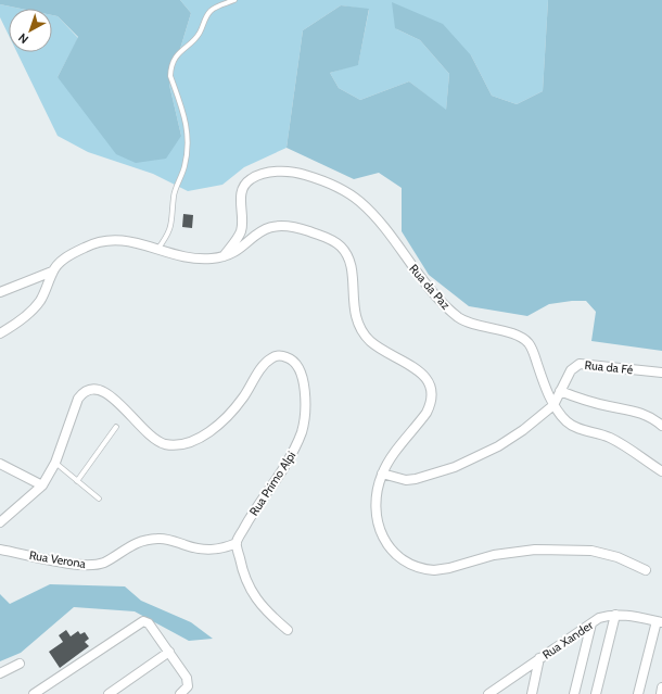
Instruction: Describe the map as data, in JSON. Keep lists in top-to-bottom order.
{
  "streets": {
    "street": [
      "Rua da Paz",
      "Rua da Fé",
      "Rua Primo Alpi",
      "Rua Verona",
      "Rua Xander"
    ]
  },
  "crossings": [
    ["Rua da Paz", "Rua da Fé"],
    ["Rua Primo Alpi", "Rua Verona"]
  ],
  "north": "bottom left"
}
